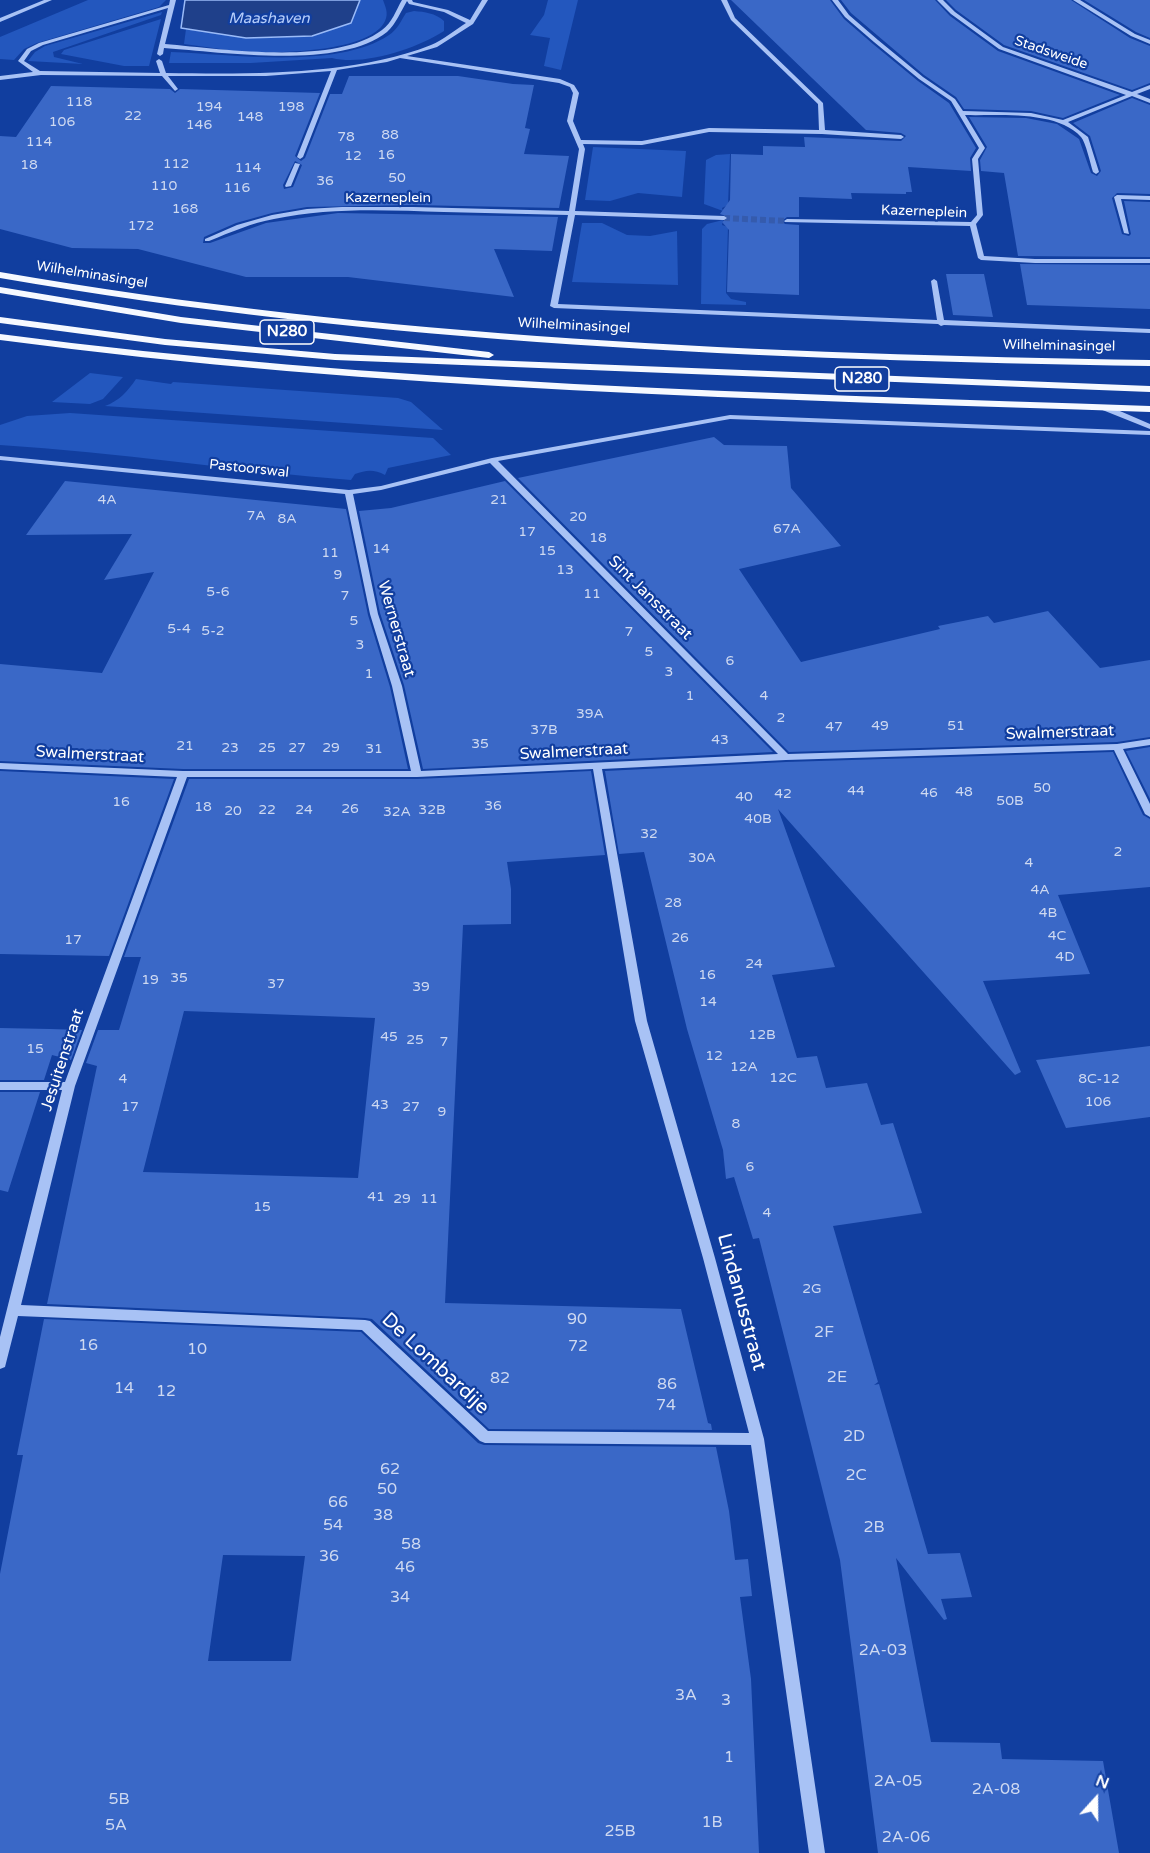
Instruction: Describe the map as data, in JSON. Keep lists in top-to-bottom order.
{
  "streets": {
    "main road": ["Wilhelminasingel", "N280"],
    "street": [
      "Stadsweide",
      "Kazerneplein",
      "Pastoorswal",
      "Sint Jansstraat",
      "Wernerstraat",
      "Swalmerstraat",
      "Jesuitenstraat",
      "Lindanusstraat",
      "De Lombardije"
    ]
  },
  "crossings": [
    ["Pastoorswal", "Sint Jansstraat"],
    ["Pastoorswal", "Wernerstraat"],
    ["Sint Jansstraat", "Swalmerstraat"],
    ["Wernerstraat", "Swalmerstraat"],
    ["Swalmerstraat", "Jesuitenstraat"],
    ["Swalmerstraat", "Lindanusstraat"],
    ["Jesuitenstraat", "De Lombardije"],
    ["Lindanusstraat", "De Lombardije"]
  ],
  "water": ["Maashaven"],
  "house_numbers": [
    "118",
    "194",
    "198",
    "22",
    "148",
    "106",
    "146",
    "88",
    "78",
    "114",
    "16",
    "12",
    "112",
    "18",
    "114",
    "50",
    "36",
    "110",
    "116",
    "168",
    "172",
    "4A",
    "21",
    "7A",
    "20",
    "8A",
    "67A",
    "17",
    "18",
    "14",
    "15",
    "11",
    "13",
    "9",
    "5-6",
    "11",
    "7",
    "5",
    "5-4",
    "5-2",
    "7",
    "3",
    "5",
    "6",
    "3",
    "1",
    "1",
    "4",
    "39A",
    "2",
    "49",
    "51",
    "47",
    "37B",
    "43",
    "35",
    "21",
    "23",
    "25",
    "27",
    "29",
    "31",
    "50",
    "44",
    "48",
    "46",
    "42",
    "40",
    "50B",
    "16",
    "36",
    "18",
    "26",
    "22",
    "24",
    "32B",
    "20",
    "32A",
    "40B",
    "32",
    "2",
    "30A",
    "4",
    "4A",
    "28",
    "4B",
    "4C",
    "26",
    "17",
    "4D",
    "24",
    "16",
    "35",
    "19",
    "37",
    "39",
    "14",
    "12B",
    "45",
    "25",
    "7",
    "15",
    "12",
    "12A",
    "12C",
    "4",
    "8C-12",
    "106",
    "43",
    "17",
    "27",
    "9",
    "8",
    "6",
    "41",
    "29",
    "11",
    "15",
    "4",
    "2G",
    "90",
    "2F",
    "16",
    "72",
    "10",
    "2E",
    "82",
    "86",
    "14",
    "12",
    "74",
    "2D",
    "62",
    "2C",
    "50",
    "66",
    "38",
    "54",
    "2B",
    "58",
    "36",
    "46",
    "34",
    "2A-03",
    "3A",
    "3",
    "1",
    "2A-05",
    "2A-08",
    "5B",
    "1B",
    "5A",
    "25B",
    "2A-06"
  ],
  "north": "top"
}
